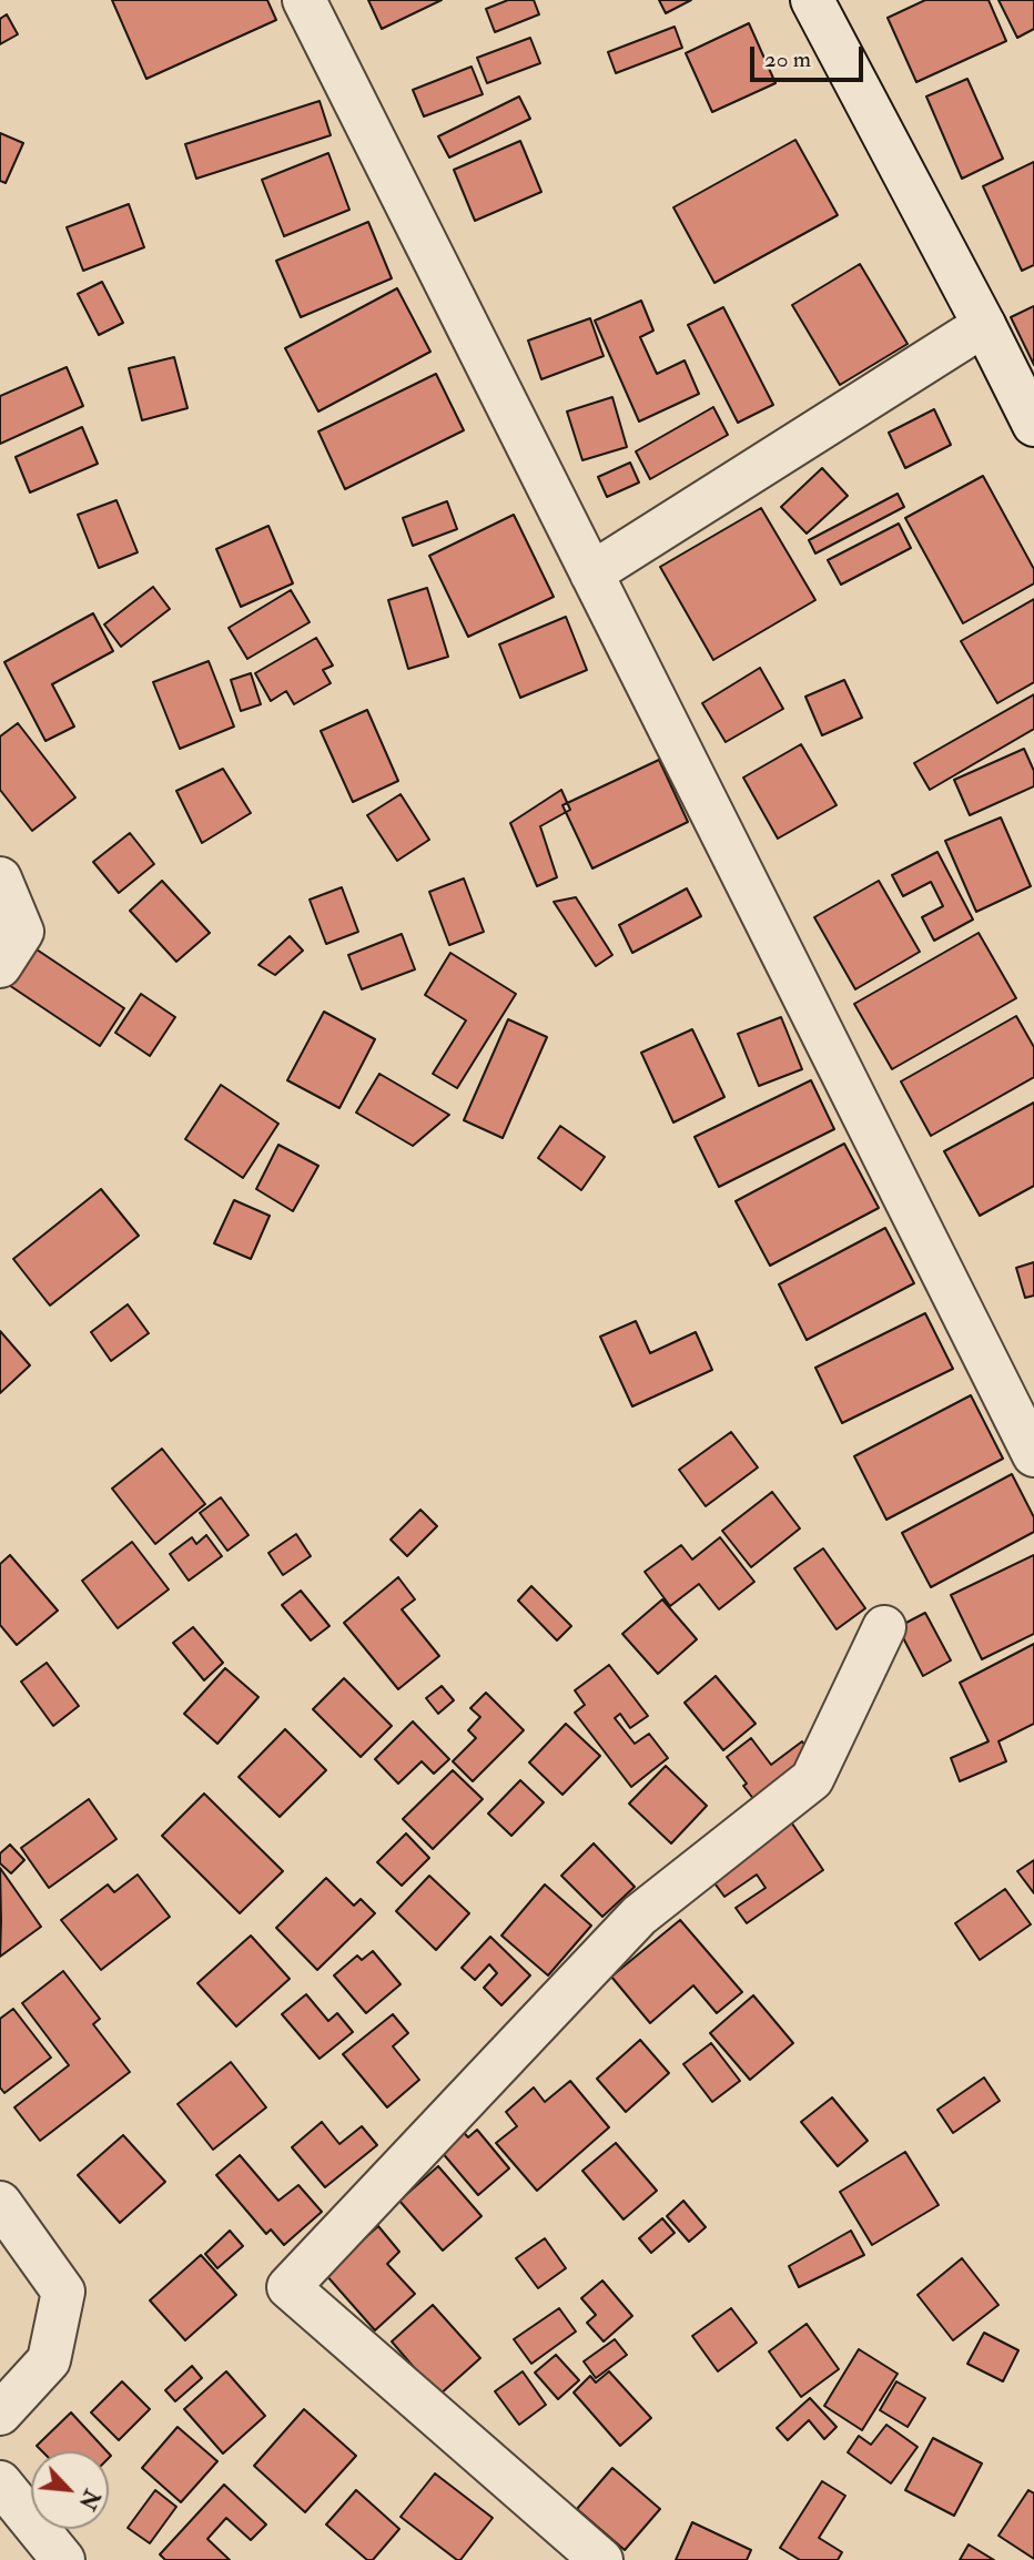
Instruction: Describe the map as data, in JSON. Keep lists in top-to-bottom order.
{
  "scale_bar": "20 m",
  "north": "bottom right"
}
